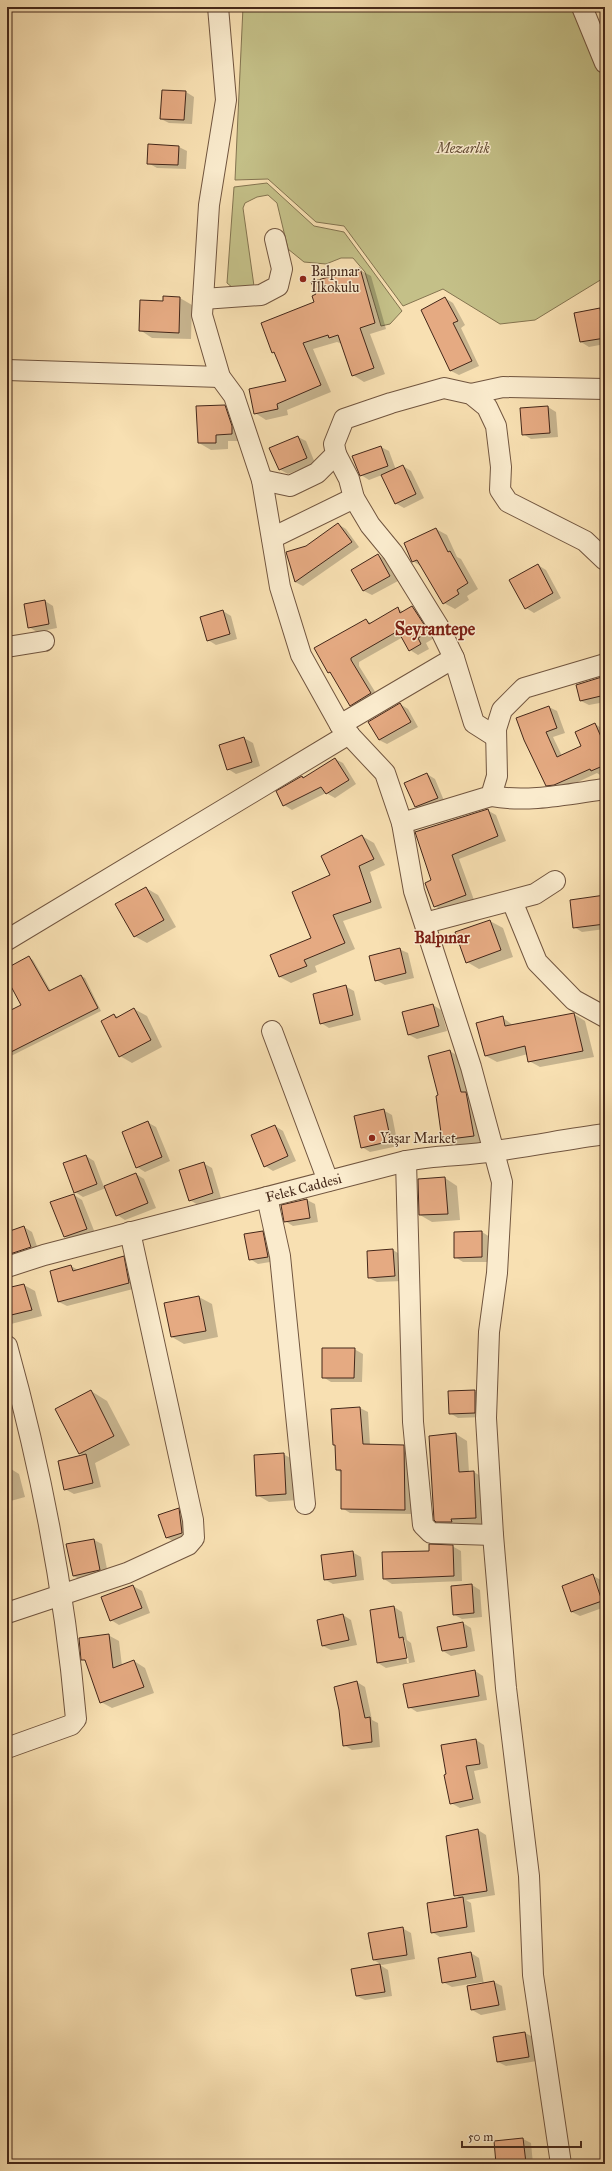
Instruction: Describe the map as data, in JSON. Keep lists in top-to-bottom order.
{
  "streets": {
    "street": ["Felek Caddesi"]
  },
  "districts": ["Seyrantepe", "Balpınar"],
  "parks": ["Mezarlık"],
  "places": ["Balpınar İlkokulu", "Yaşar Market"],
  "scale_bar": "50 m"
}
